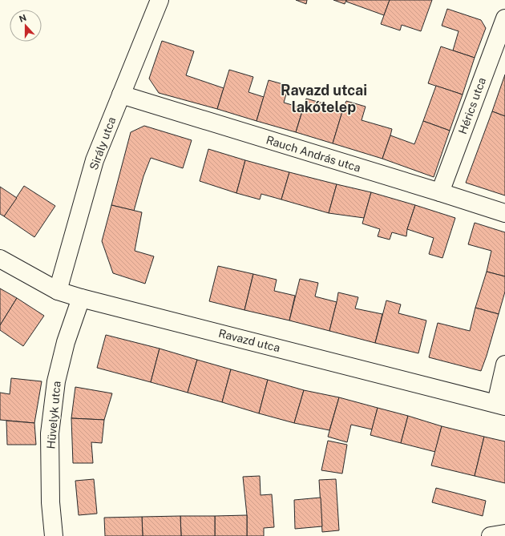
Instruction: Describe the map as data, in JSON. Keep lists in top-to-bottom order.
{
  "streets": {
    "street": [
      "Hérics utca",
      "Sirály utca",
      "Rauch András utca",
      "Ravazd utca",
      "Hüvelyk utca"
    ]
  },
  "crossings": [
    ["Hérics utca", "Rauch András utca"],
    ["Sirály utca", "Rauch András utca"],
    ["Sirály utca", "Ravazd utca"],
    ["Ravazd utca", "Hüvelyk utca"]
  ],
  "districts": ["Ravazd utcai lakótelep"],
  "north": "top"
}
